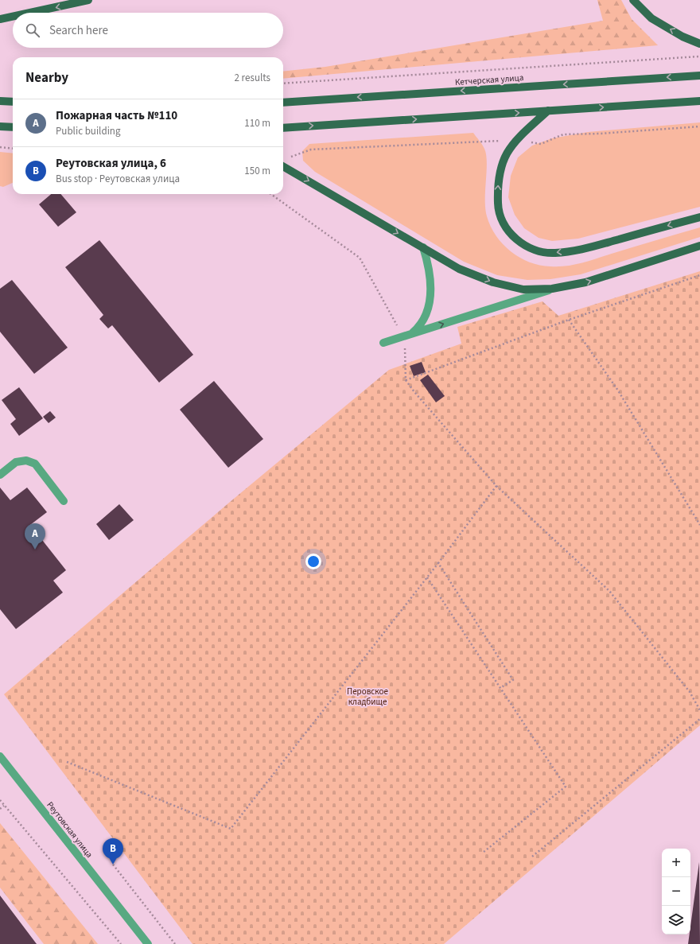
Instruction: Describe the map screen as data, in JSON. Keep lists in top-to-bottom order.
{
  "streets": {
    "main road": ["Кетчерская улица"],
    "street": ["Реутовская улица"]
  },
  "parks": ["Перовское кладбище"],
  "page": {
    "search": "Search here",
    "heading": ["Nearby", "2 results"],
    "list": [
      {
        "mark": "A",
        "name": "Пожарная часть №110",
        "note": "Public building",
        "value": "110 m"
      },
      {
        "mark": "B",
        "name": "Реутовская улица, 6",
        "note": "Bus stop · Реутовская улица",
        "value": "150 m"
      }
    ],
    "pins": ["A", "B"],
    "map_buttons": ["+", "−"]
  }
}
